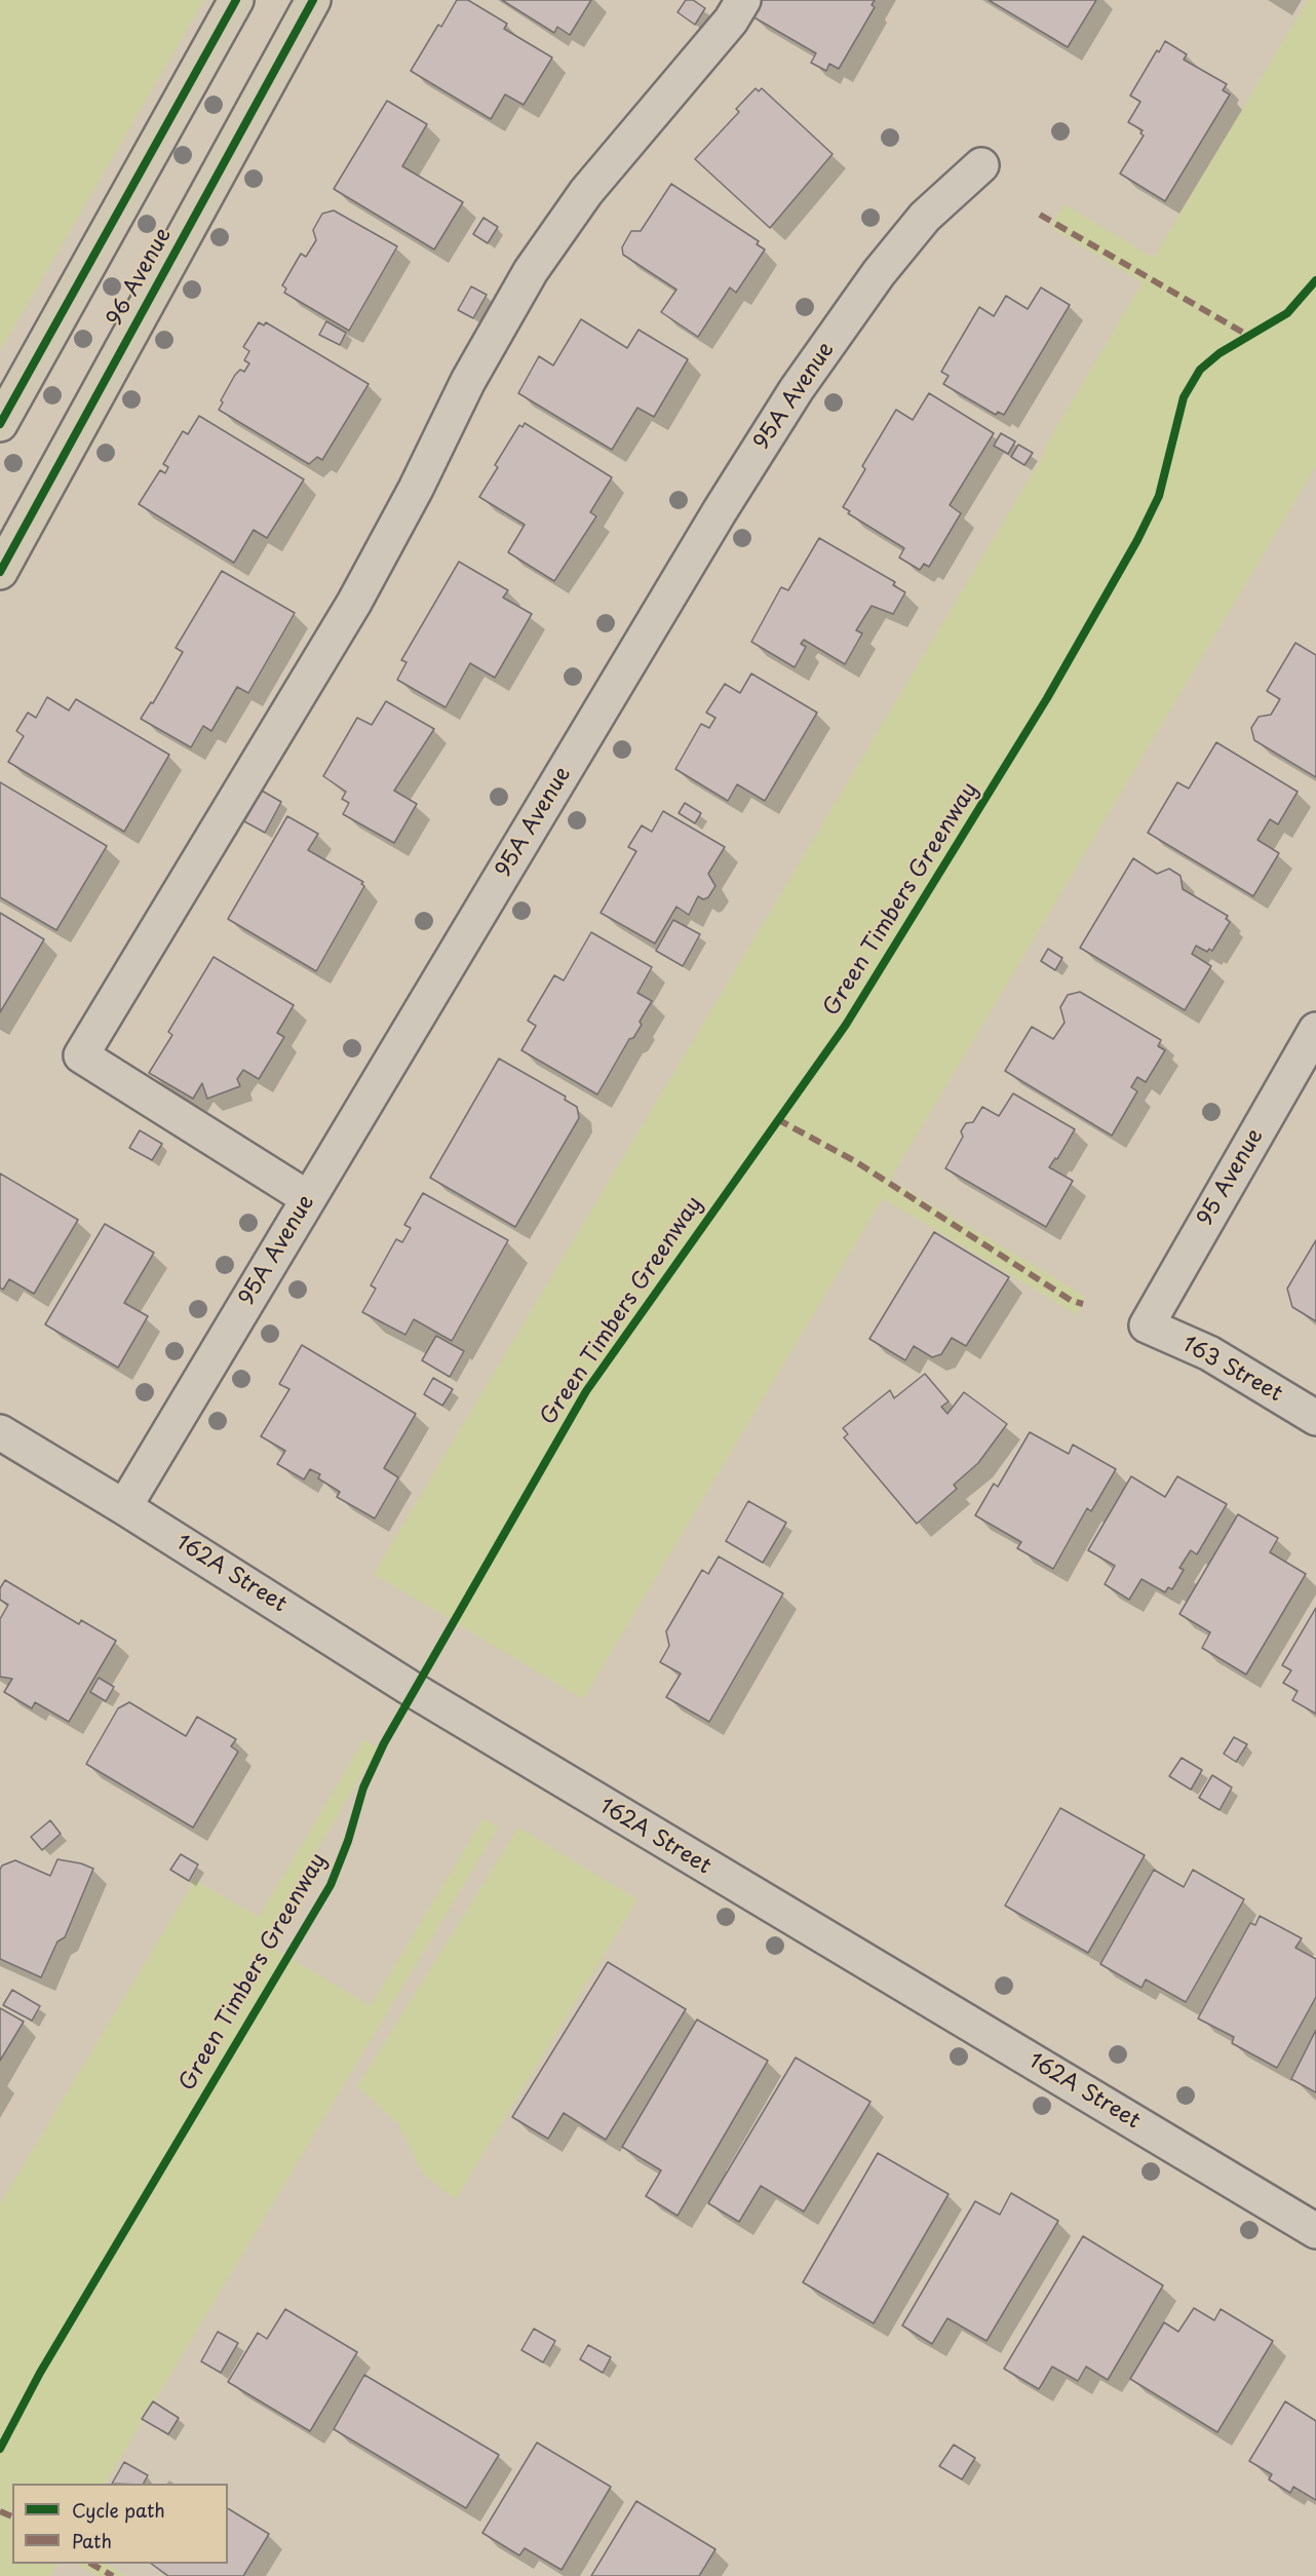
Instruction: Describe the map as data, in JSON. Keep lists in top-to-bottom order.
{
  "streets": {
    "main road": ["96 Avenue"],
    "street": [
      "95A Avenue",
      "95 Avenue",
      "163 Street",
      "162A Street"
    ],
    "cycle path": ["Green Timbers Greenway"]
  },
  "crossings": [
    ["95A Avenue", "162A Street"],
    ["95 Avenue", "163 Street"]
  ],
  "legend": ["Cycle path", "Path"]
}
